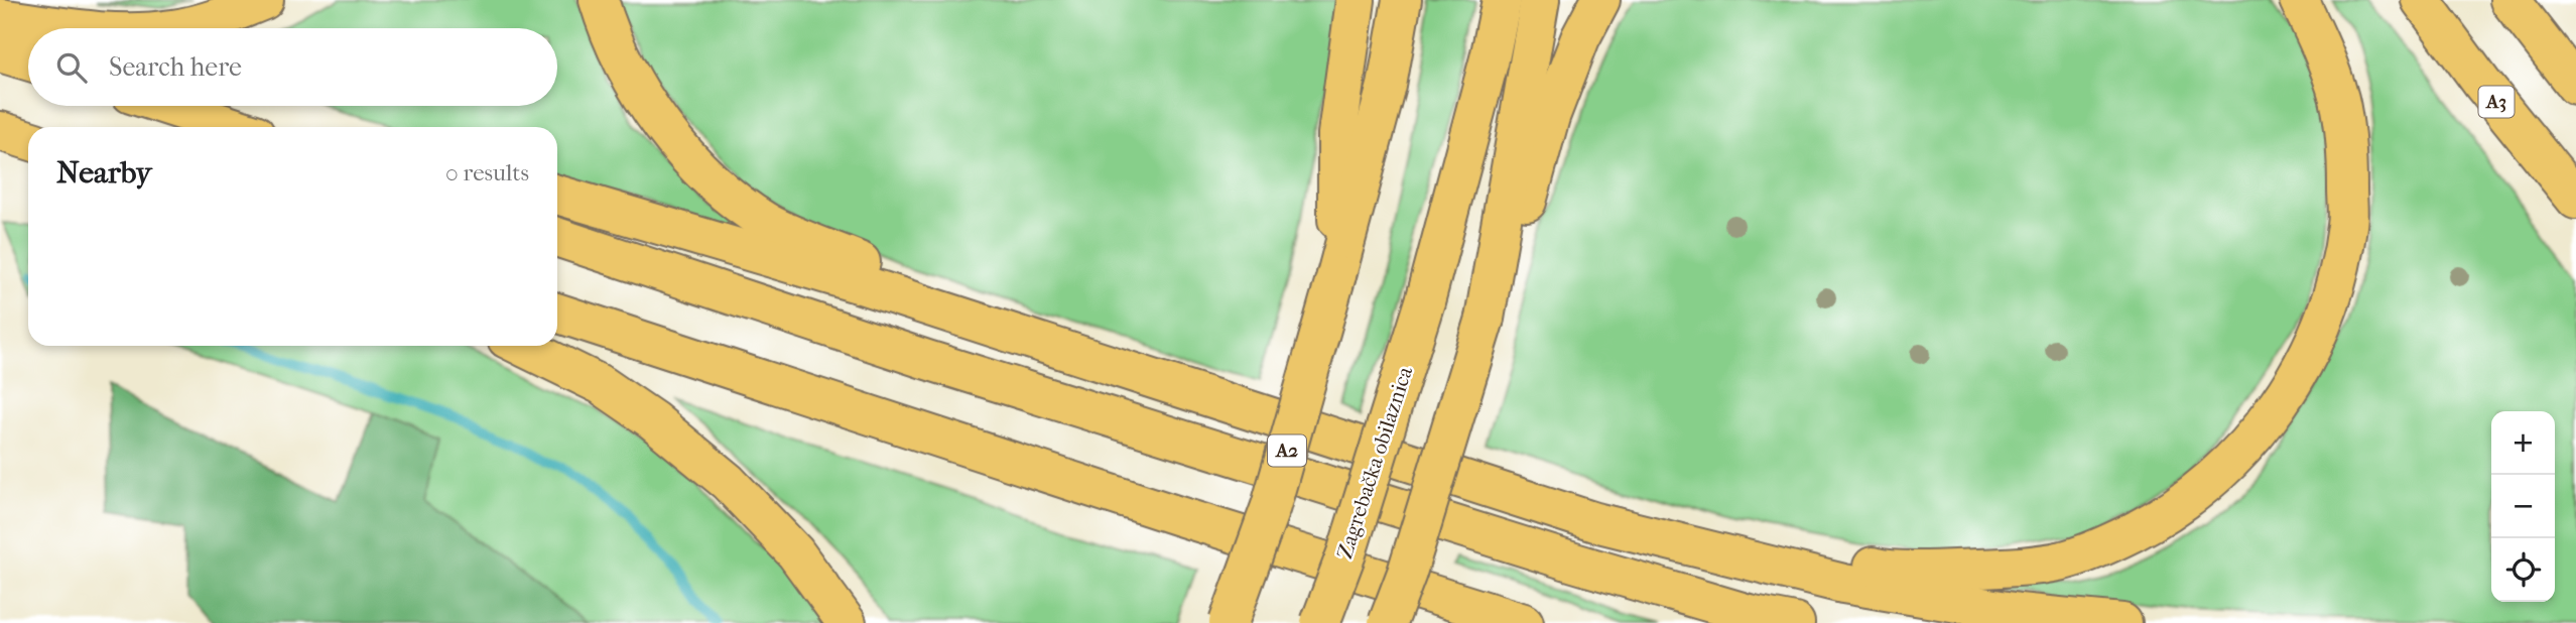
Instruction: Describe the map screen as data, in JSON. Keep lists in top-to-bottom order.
{
  "streets": {
    "highway": ["A3", "A2", "Zagrebačka obilaznica"]
  },
  "page": {
    "search": "Search here",
    "heading": ["Nearby", "0 results"],
    "map_buttons": ["+", "−"]
  }
}
